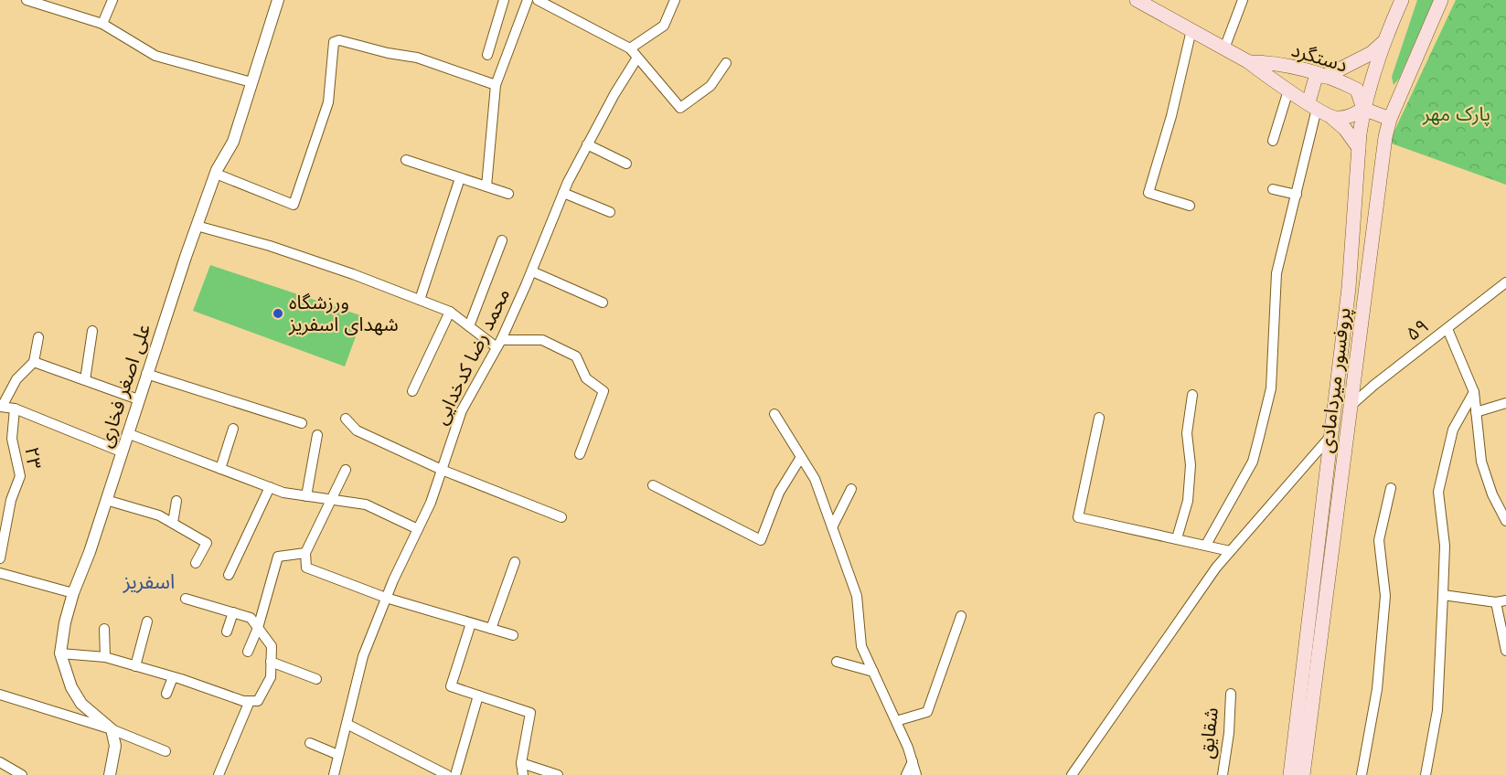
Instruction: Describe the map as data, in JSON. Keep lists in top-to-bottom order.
{
  "streets": {
    "main road": ["دستگرد", "پروفسور میردامادی"],
    "street": [
      "۵۹",
      "محمد رضا کدخدایی",
      "علی اصغر فخاری",
      "۲۳",
      "شقایق"
    ]
  },
  "crossings": [
    ["دستگرد", "پروفسور میردامادی"],
    ["۵۹", "پروفسور میردامادی"]
  ],
  "districts": ["اسفریز"],
  "parks": ["پارک مهر"],
  "places": ["ورزشگاه شهدای اسفریز"]
}
